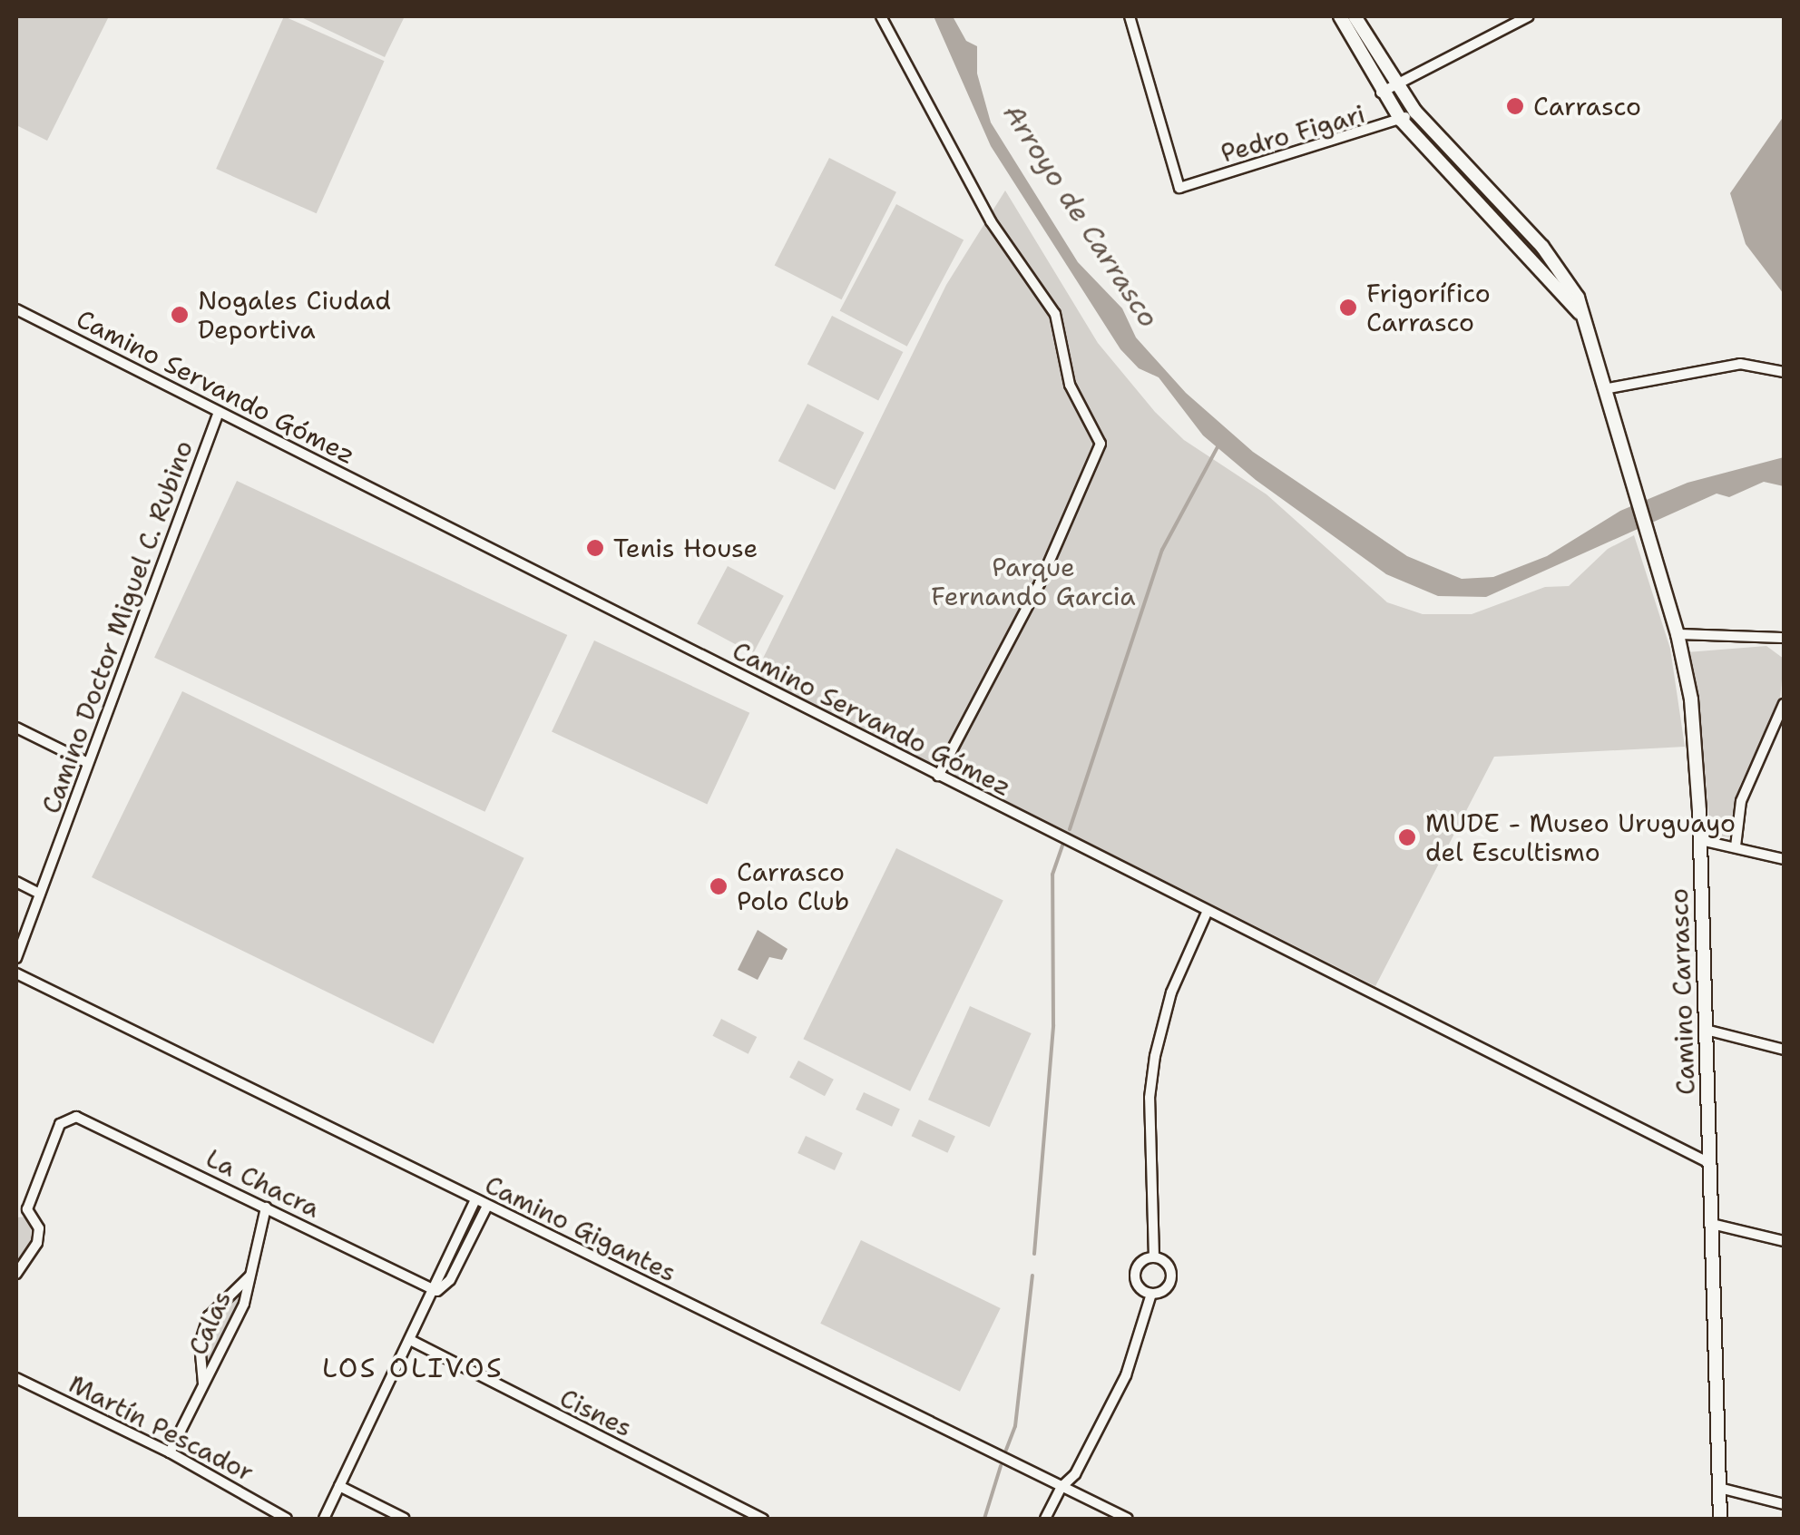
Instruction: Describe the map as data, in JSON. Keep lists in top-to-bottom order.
{
  "streets": {
    "main road": ["Camino Carrasco"],
    "street": [
      "Pedro Figari",
      "Camino Servando Gómez",
      "Camino Doctor Miguel C. Rubino",
      "La Chacra",
      "Camino Gigantes",
      "Calas",
      "Cisnes",
      "Martín Pescador"
    ]
  },
  "crossings": [
    ["Pedro Figari", "Camino Carrasco"],
    ["Camino Servando Gómez", "Camino Doctor Miguel C. Rubino"],
    ["Camino Servando Gómez", "Camino Carrasco"],
    ["La Chacra", "Calas"],
    ["Calas", "Martín Pescador"]
  ],
  "districts": ["LOS OLIVOS"],
  "water": ["Arroyo de Carrasco"],
  "parks": ["Parque Fernando Garcia"],
  "places": [
    "Carrasco",
    "Frigorífico Carrasco",
    "Nogales Ciudad Deportiva",
    "Tenis House",
    "MUDE - Museo Uruguayo del Escultismo",
    "Carrasco Polo Club"
  ]
}
